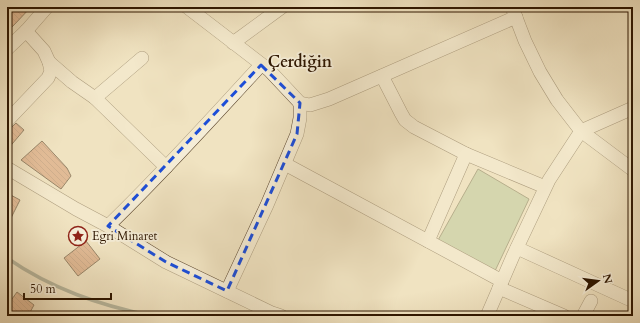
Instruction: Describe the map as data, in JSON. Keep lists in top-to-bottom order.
{
  "districts": ["Çerdiğin"],
  "places": {
    "place": ["Egri Minaret"]
  },
  "scale_bar": "50 m",
  "north": "right"
}
